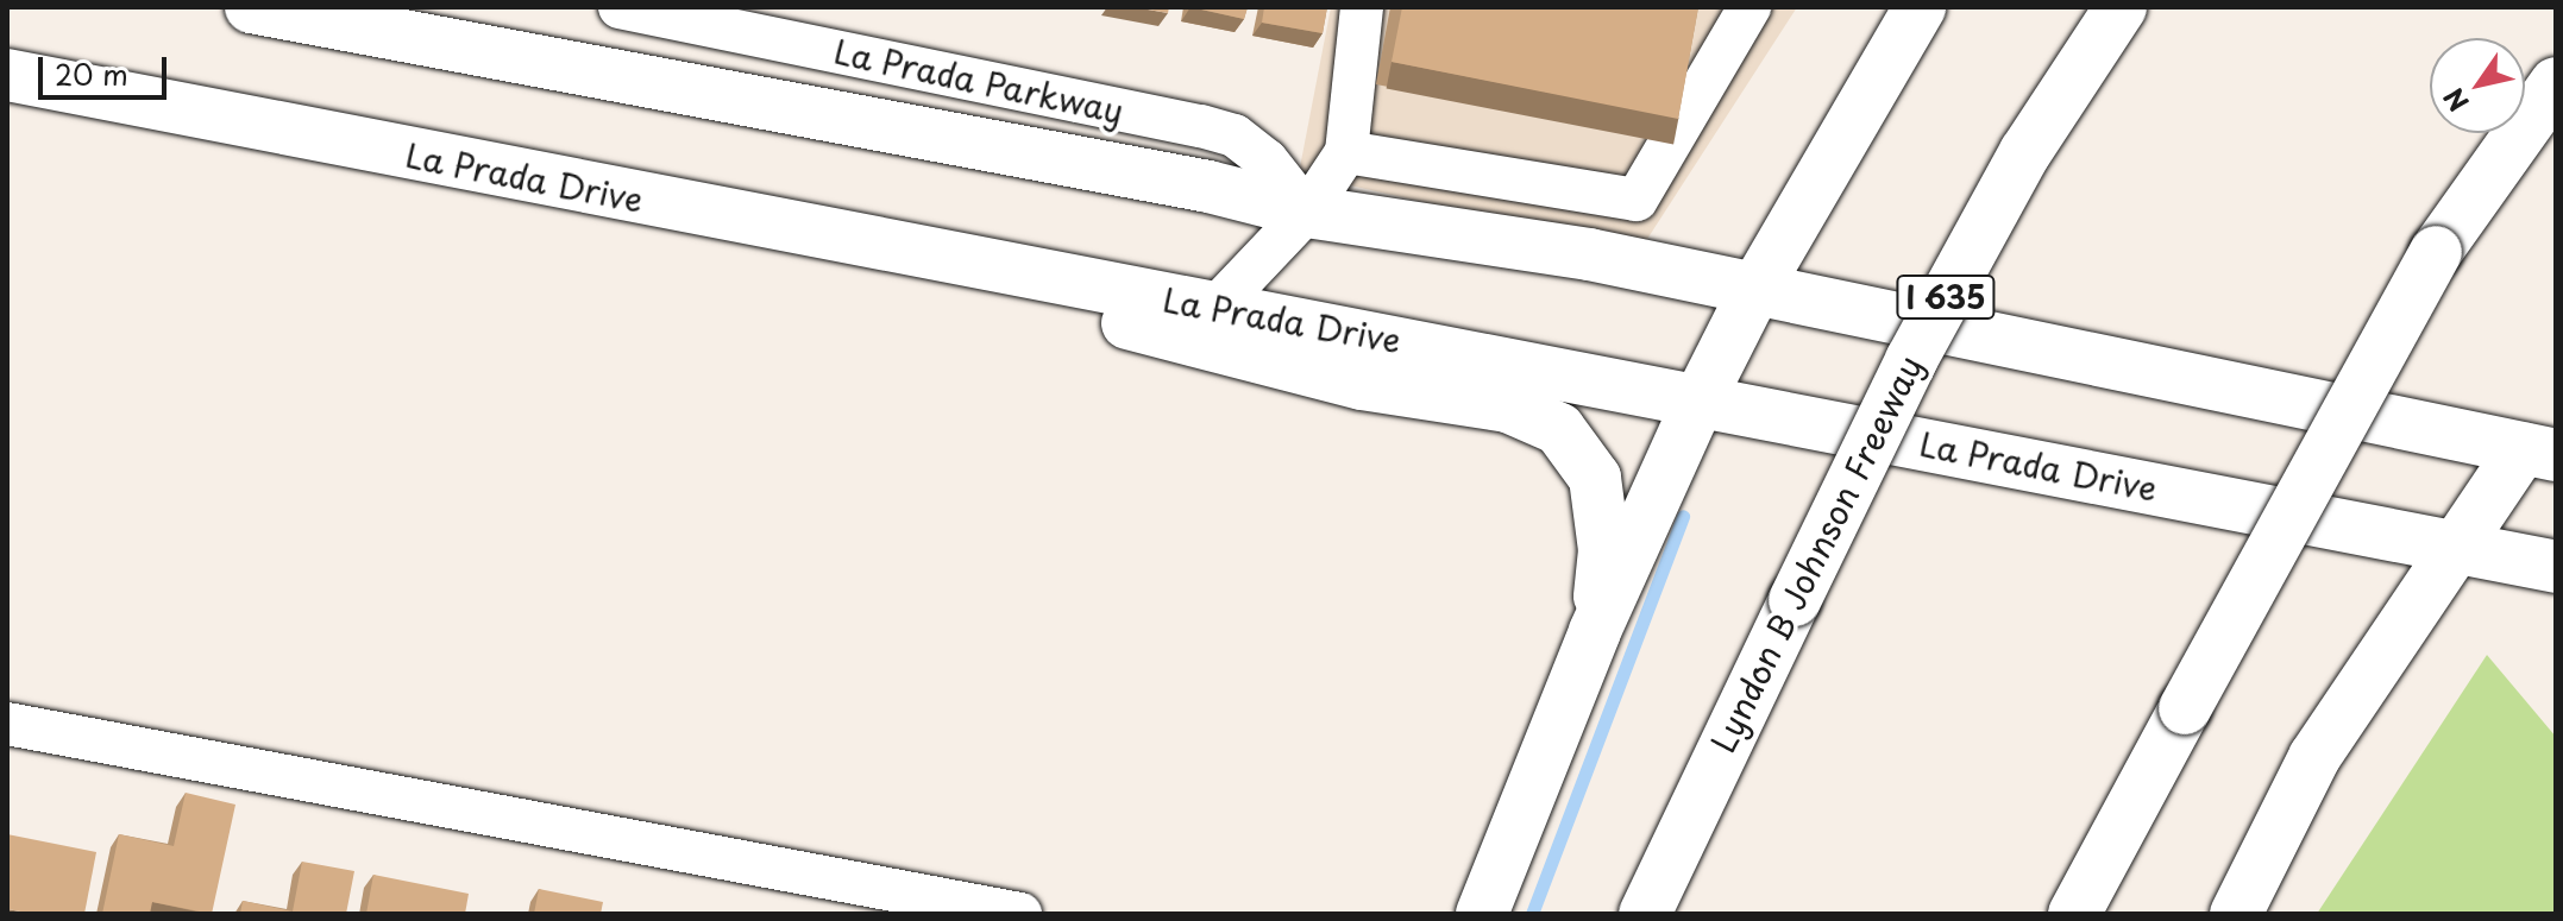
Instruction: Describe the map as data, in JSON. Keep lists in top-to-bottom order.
{
  "streets": {
    "main road": ["La Prada Drive", "I 635", "Lyndon B Johnson Freeway"],
    "street": ["La Prada Parkway"]
  },
  "scale_bar": "20 m",
  "north": "bottom left"
}
